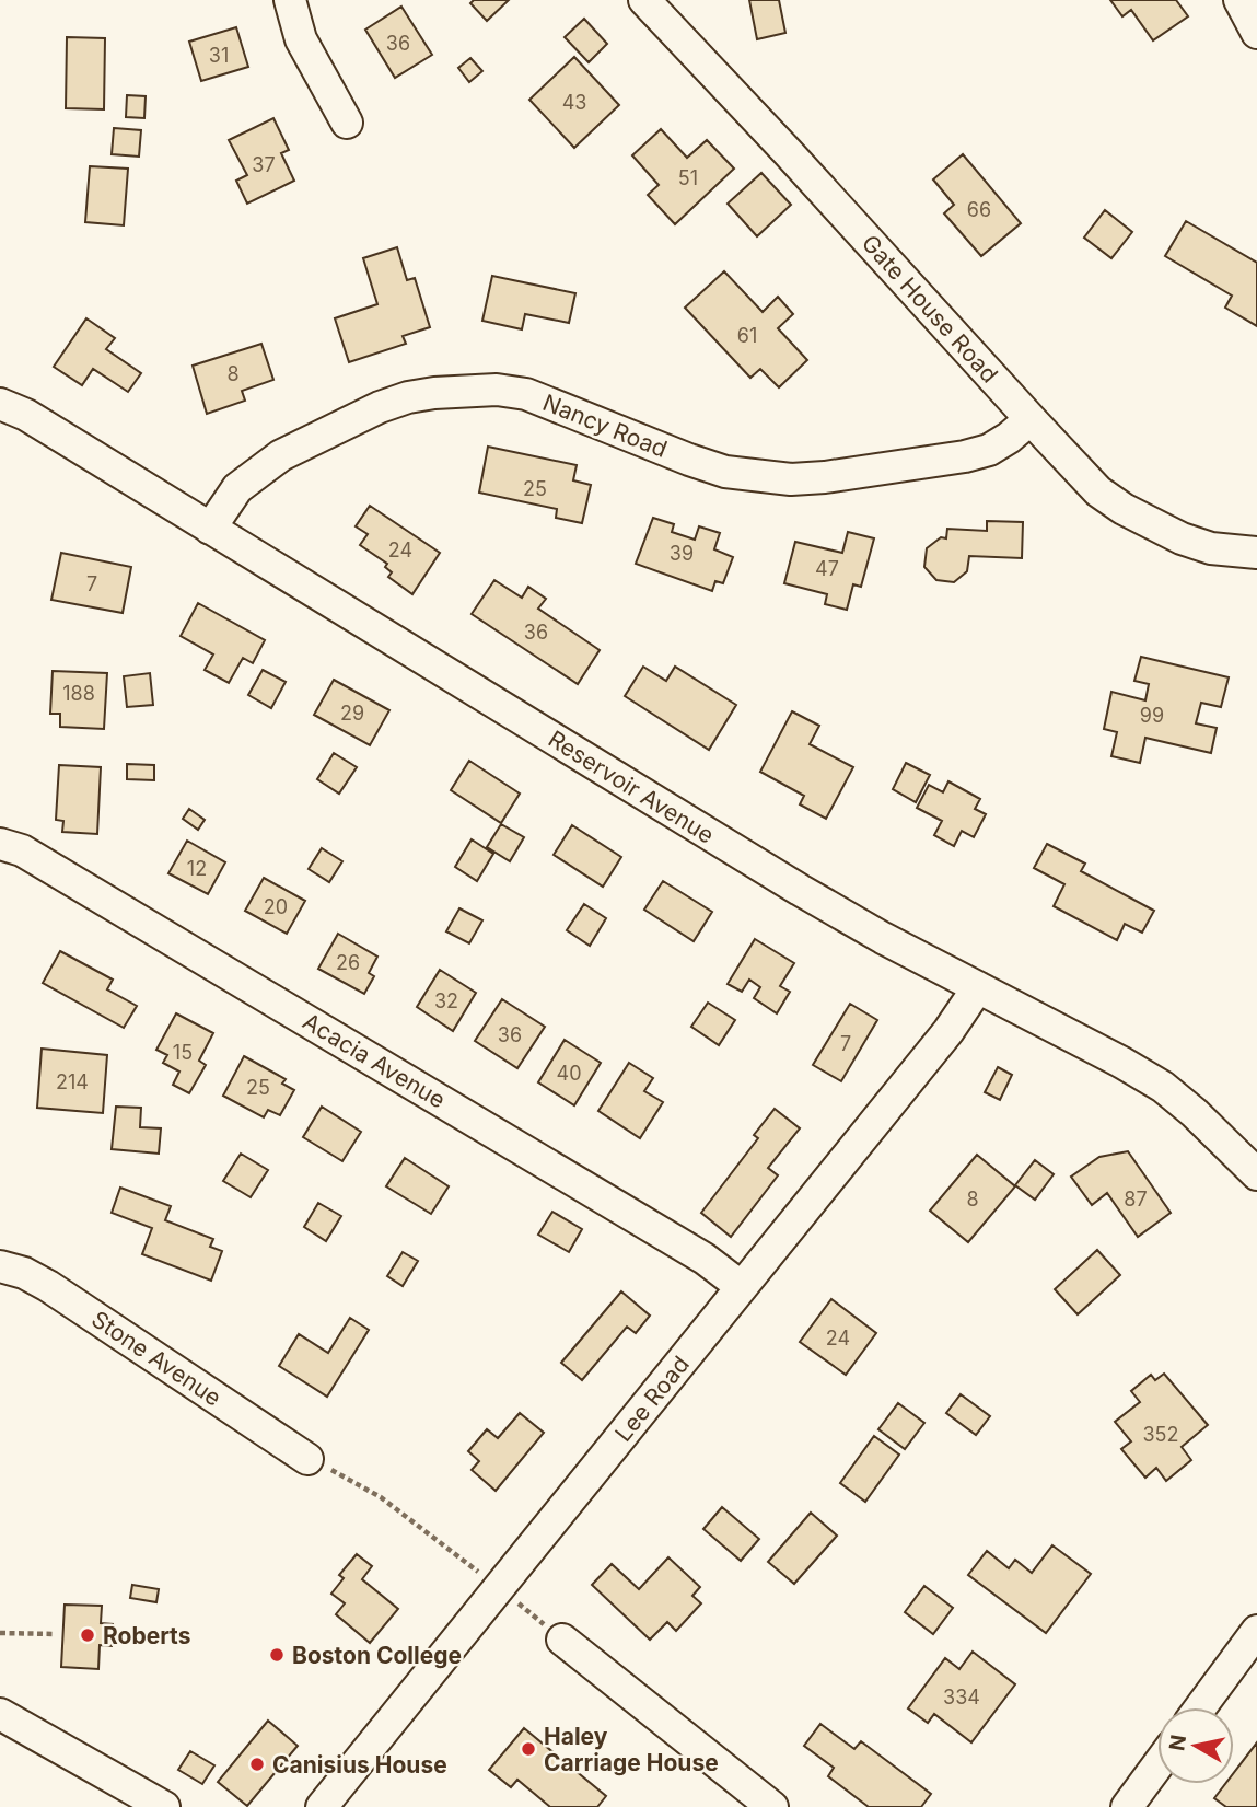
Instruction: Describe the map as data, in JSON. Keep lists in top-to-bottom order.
{
  "streets": {
    "street": [
      "Gate House Road",
      "Nancy Road",
      "Reservoir Avenue",
      "Acacia Avenue",
      "Stone Avenue",
      "Lee Road"
    ]
  },
  "crossings": [
    ["Gate House Road", "Nancy Road"],
    ["Nancy Road", "Reservoir Avenue"],
    ["Reservoir Avenue", "Lee Road"],
    ["Acacia Avenue", "Lee Road"]
  ],
  "places": [
    "Roberts",
    "Boston College",
    "Haley Carriage House",
    "Canisius House"
  ],
  "house_numbers": [
    "36",
    "31",
    "43",
    "37",
    "51",
    "66",
    "61",
    "8",
    "25",
    "24",
    "39",
    "47",
    "7",
    "36",
    "188",
    "29",
    "99",
    "12",
    "20",
    "26",
    "32",
    "36",
    "7",
    "15",
    "40",
    "214",
    "25",
    "8",
    "87",
    "24",
    "352",
    "334"
  ],
  "north": "left"
}
